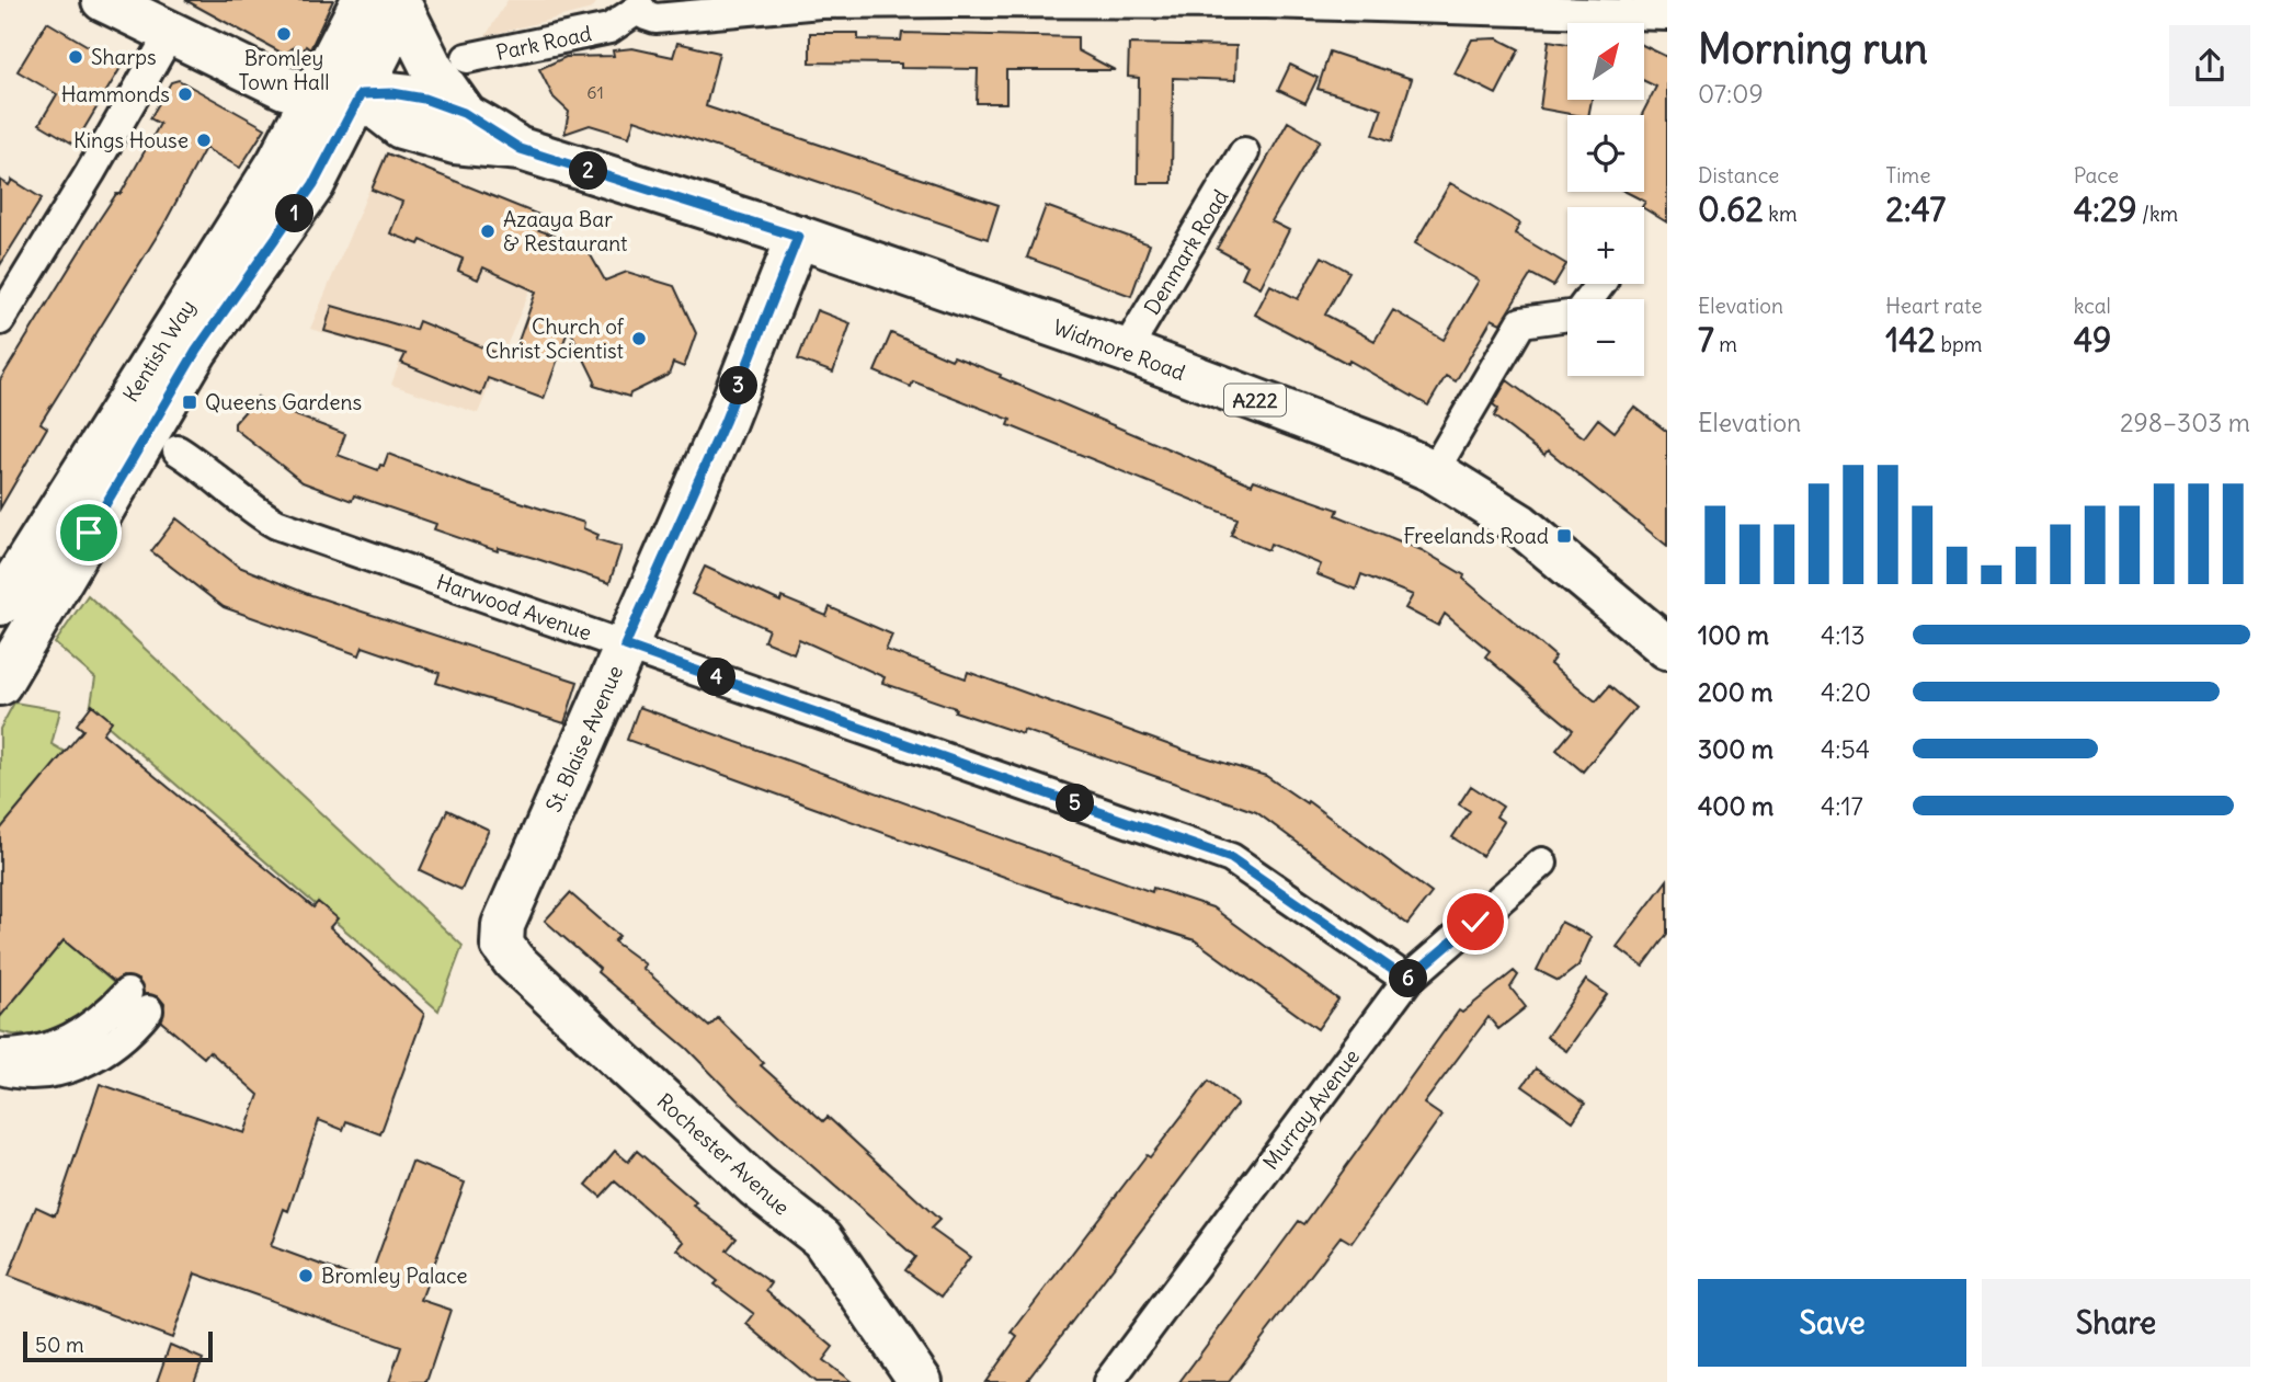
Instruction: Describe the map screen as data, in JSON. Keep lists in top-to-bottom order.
{
  "streets": {
    "main road": [
      "Widmore Road",
      "Kentish Way",
      "A222",
      "St. Blaise Avenue",
      "Rochester Avenue"
    ],
    "street": [
      "Park Road",
      "Denmark Road",
      "Harwood Avenue",
      "Murray Avenue"
    ]
  },
  "crossings": [
    ["Denmark Road", "Widmore Road"],
    ["Widmore Road", "Kentish Way"],
    ["Widmore Road", "St. Blaise Avenue"],
    ["Harwood Avenue", "St. Blaise Avenue"],
    ["Harwood Avenue", "Murray Avenue"],
    ["St. Blaise Avenue", "Rochester Avenue"]
  ],
  "places": {
    "other": [
      "Bromley Town Hall",
      "Sharps",
      "Hammonds",
      "Kings House",
      "Azaaya Bar & Restaurant",
      "Church of Christ Scientist",
      "Bromley Palace"
    ],
    "transit": ["Queens Gardens", "Freelands Road"]
  },
  "house_numbers": ["61"],
  "scale_bar": "50 m",
  "north": "top right",
  "page": {
    "heading": ["Morning run", "07:09"],
    "map_buttons": ["+", "−"],
    "stats": [
      ["Distance", "0.62 km"],
      ["Time", "2:47"],
      ["Pace", "4:29 /km"],
      ["Elevation", "7 m"],
      ["Heart rate", "142 bpm"],
      ["kcal", "49"]
    ],
    "pins": [
      "2",
      "1",
      "3",
      "4",
      "5",
      "6"
    ],
    "chart": ["Elevation", "298–303 m"],
    "list": [
      {
        "name": "100 m",
        "note": "4:13"
      },
      {
        "name": "200 m",
        "note": "4:20"
      },
      {
        "name": "300 m",
        "note": "4:54"
      },
      {
        "name": "400 m",
        "note": "4:17"
      }
    ],
    "buttons": ["Save", "Share"],
    "scale": "50 m"
  }
}
